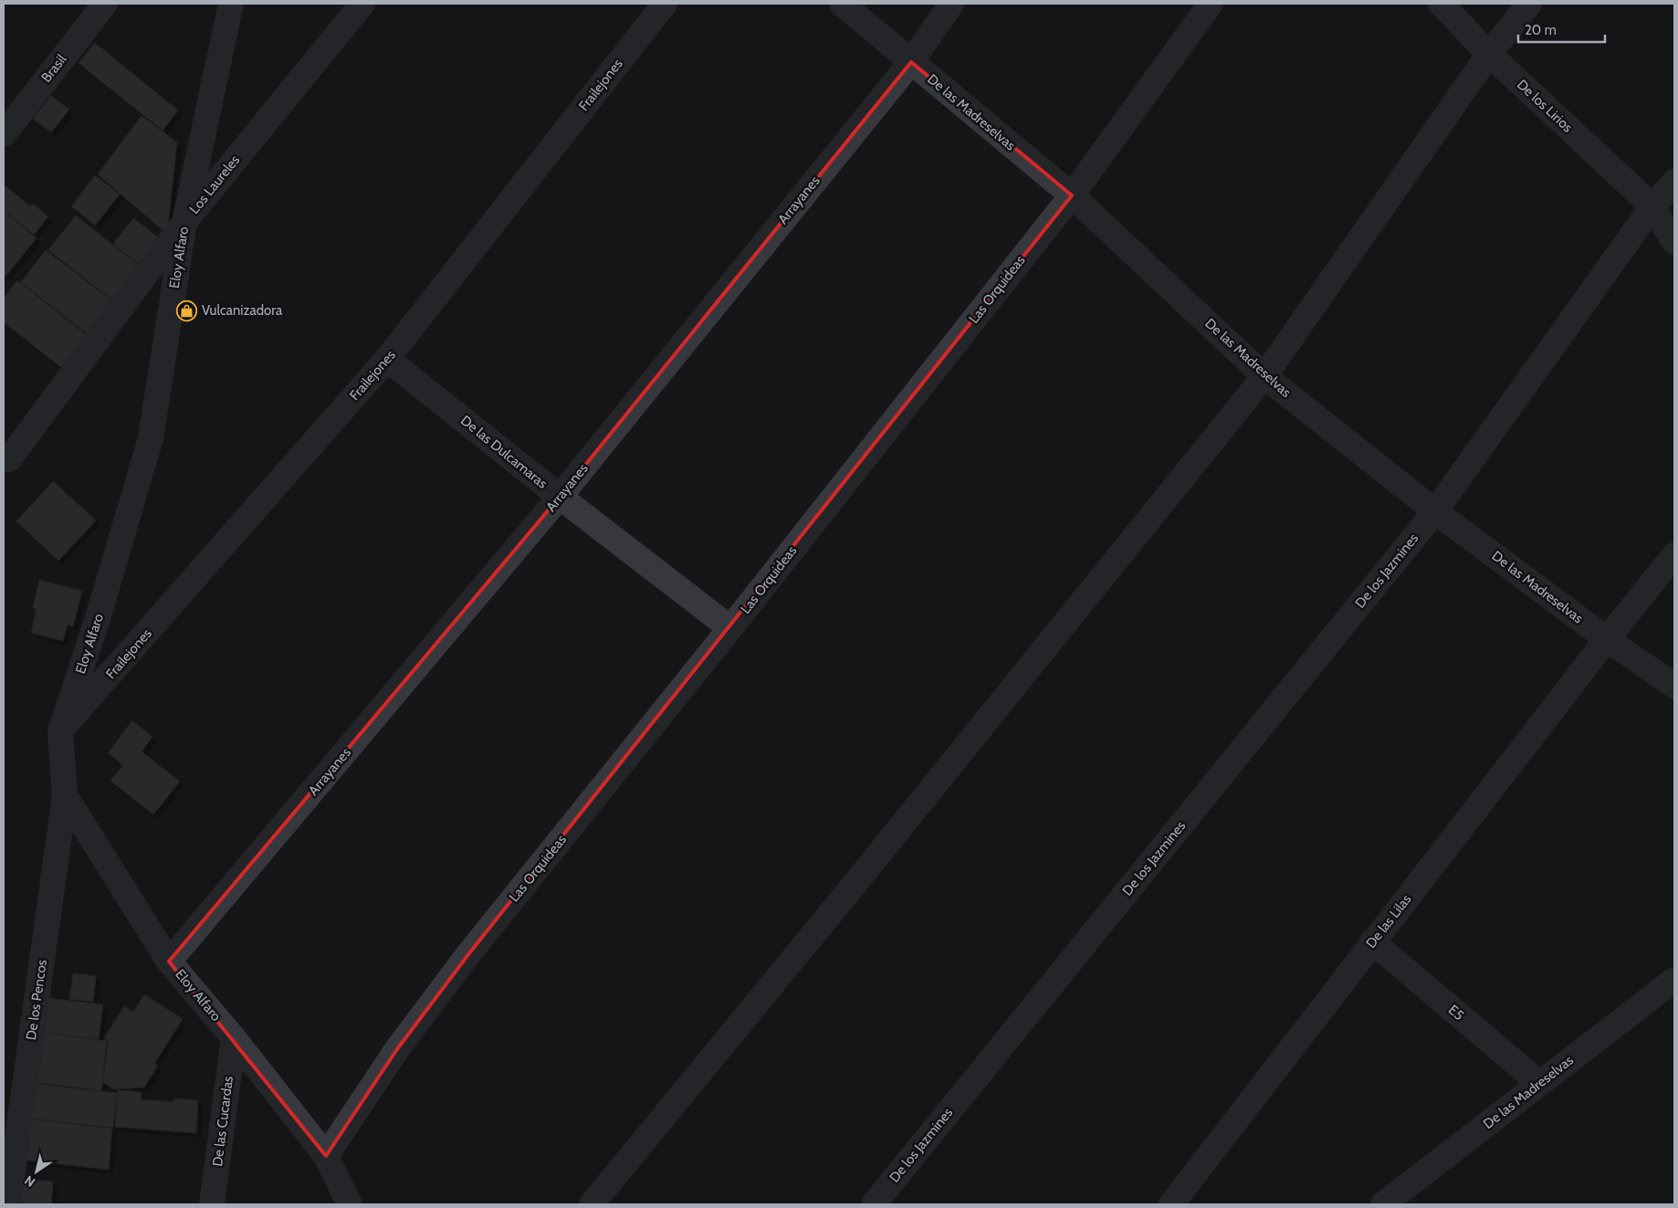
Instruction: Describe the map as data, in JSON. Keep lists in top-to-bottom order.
{
  "streets": {
    "street": [
      "Brasil",
      "Frailejones",
      "De los Lirios",
      "De las Madreselvas",
      "Los Laureles",
      "Arrayanes",
      "Eloy Alfaro",
      "Las Orquideas",
      "De las Dulcamaras",
      "De los Jazmines",
      "De las Lilas",
      "De los Pencos",
      "E5",
      "De las Cucardas"
    ]
  },
  "crossings": [
    ["Frailejones", "Eloy Alfaro"],
    ["Frailejones", "De las Dulcamaras"],
    ["De los Lirios", "De los Jazmines"],
    ["De las Madreselvas", "Arrayanes"],
    ["De las Madreselvas", "Las Orquideas"],
    ["De las Madreselvas", "De los Jazmines"],
    ["De las Madreselvas", "De las Lilas"],
    ["De las Madreselvas", "E5"],
    ["Los Laureles", "Eloy Alfaro"],
    ["Arrayanes", "Eloy Alfaro"],
    ["Arrayanes", "De las Dulcamaras"],
    ["Eloy Alfaro", "Las Orquideas"],
    ["Eloy Alfaro", "De los Pencos"],
    ["Eloy Alfaro", "De las Cucardas"],
    ["Las Orquideas", "De las Dulcamaras"],
    ["De las Lilas", "E5"]
  ],
  "places": {
    "shop": ["Vulcanizadora"]
  },
  "scale_bar": "20 m",
  "north": "bottom left"
}
